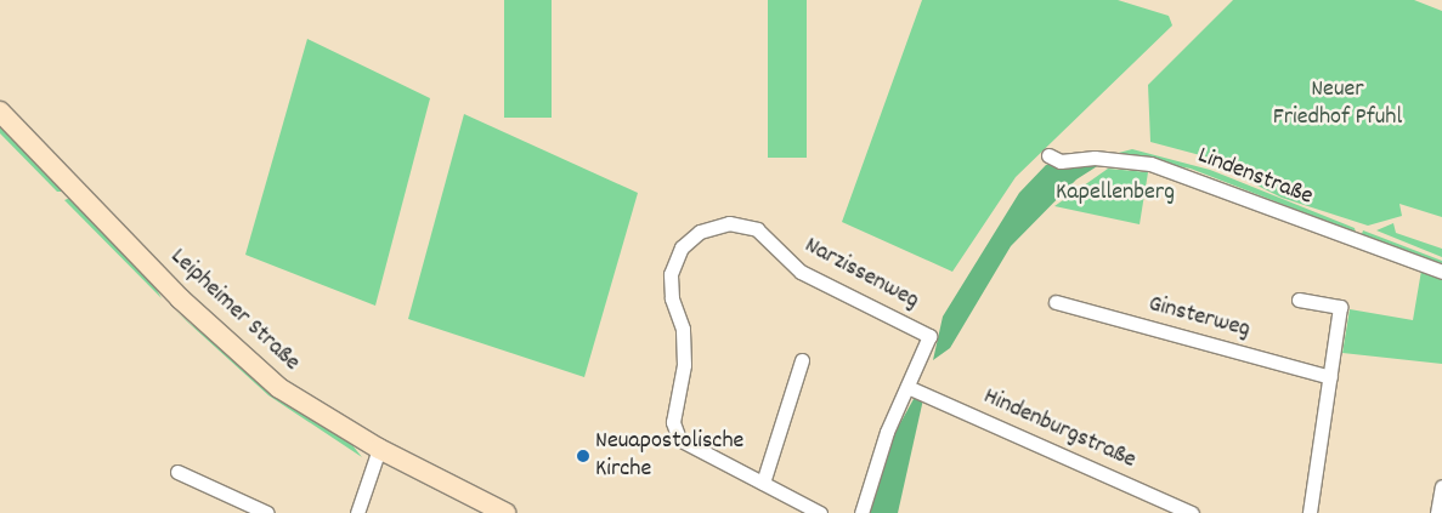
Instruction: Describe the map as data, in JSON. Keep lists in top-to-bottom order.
{
  "streets": {
    "main road": ["Leipheimer Straße"],
    "street": [
      "Lindenstraße",
      "Narzissenweg",
      "Ginsterweg",
      "Hindenburgstraße"
    ]
  },
  "crossings": [
    ["Narzissenweg", "Hindenburgstraße"]
  ],
  "parks": ["Neuer Friedhof Pfuhl", "Kapellenberg"],
  "places": ["Neuapostolische Kirche"]
}
